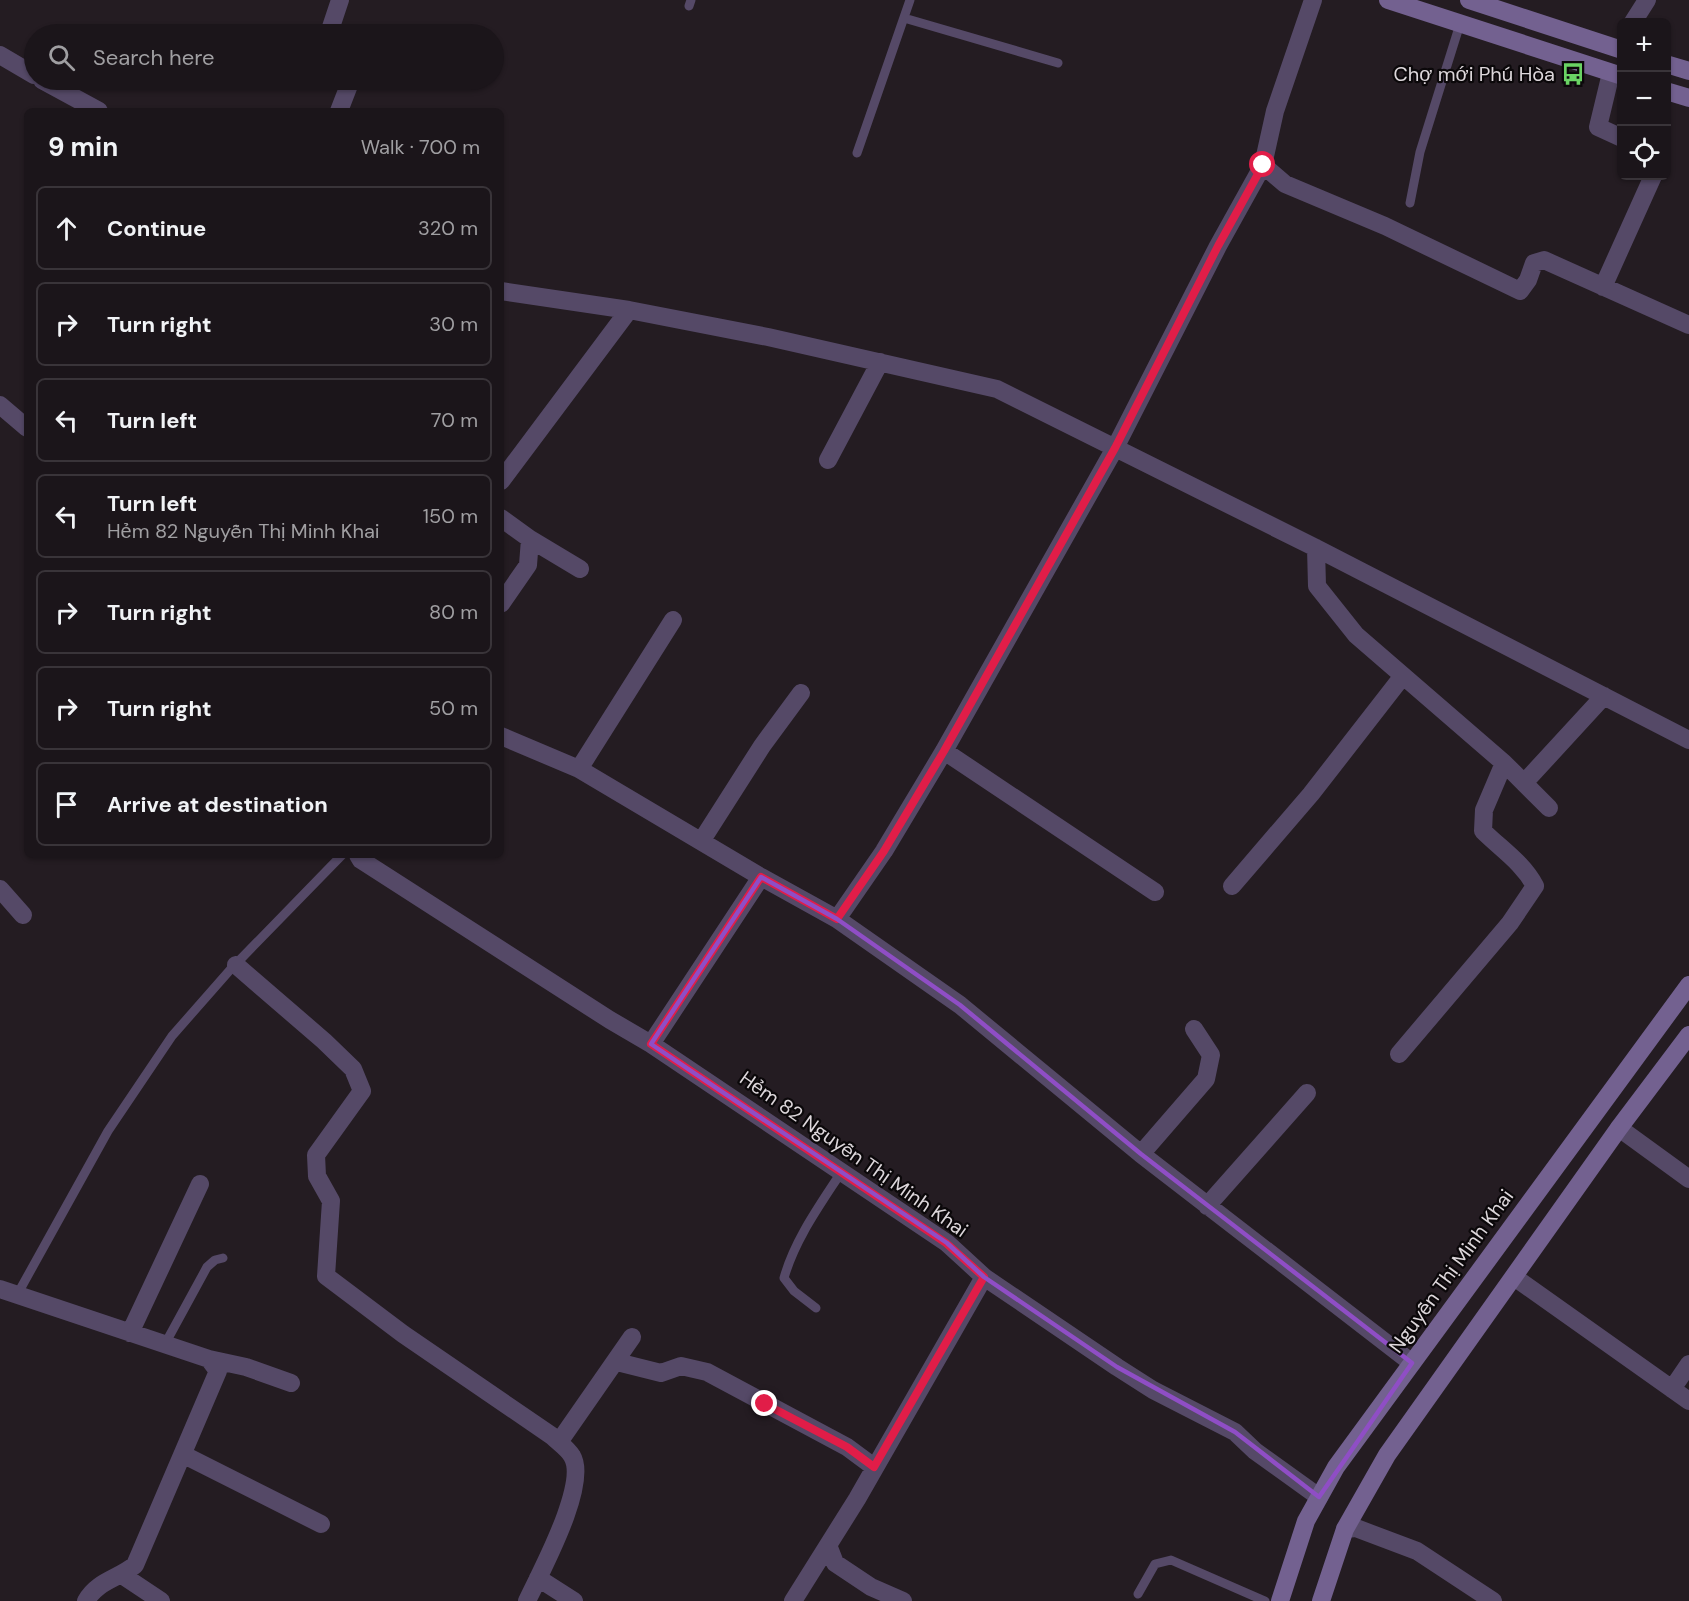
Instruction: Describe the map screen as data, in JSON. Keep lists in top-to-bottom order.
{
  "streets": {
    "main road": ["Nguyễn Thị Minh Khai"],
    "street": ["Hẻm 82 Nguyễn Thị Minh Khai"]
  },
  "crossings": [
    ["Hẻm 82 Nguyễn Thị Minh Khai", "Nguyễn Thị Minh Khai"]
  ],
  "places": {
    "bus stop": ["Chợ mới Phú Hòa"]
  },
  "page": {
    "map_buttons": ["+", "−"],
    "search": "Search here",
    "heading": ["9 min", "Walk · 700 m"],
    "list": [
      ["Continue", "320 m"],
      ["Turn right", "30 m"],
      ["Turn left", "70 m"],
      ["Turn left", "Hẻm 82 Nguyễn Thị Minh Khai", "150 m"],
      ["Turn right", "80 m"],
      ["Turn right", "50 m"],
      "Arrive at destination"
    ]
  }
}
